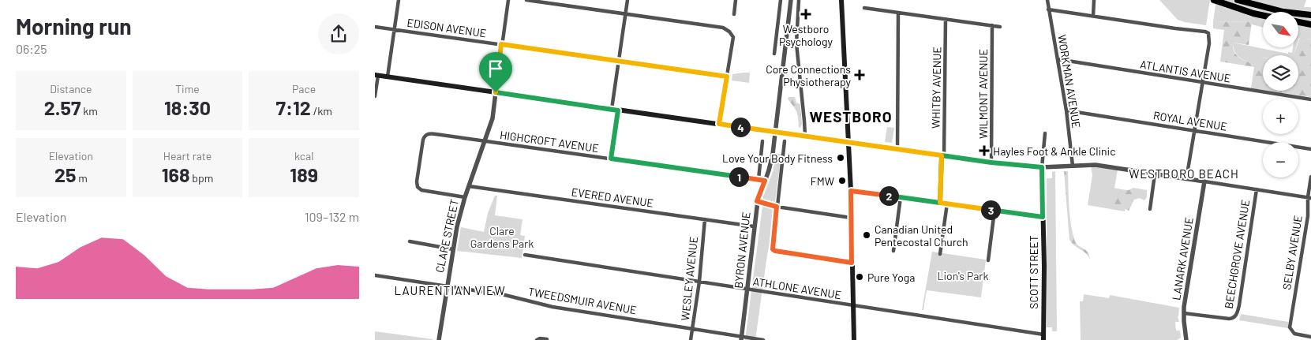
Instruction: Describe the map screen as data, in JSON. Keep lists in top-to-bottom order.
{
  "streets": {
    "main road": ["SCOTT STREET"],
    "street": [
      "EDISON AVENUE",
      "ATLANTIS AVENUE",
      "WORKMAN AVENUE",
      "WHITBY AVENUE",
      "WILMONT AVENUE",
      "ROYAL AVENUE",
      "HIGHCROFT AVENUE",
      "EVERED AVENUE",
      "CLARE STREET",
      "BYRON AVENUE",
      "SELBY AVENUE",
      "BEECHGROVE AVENUE",
      "LANARK AVENUE",
      "WESLEY AVENUE",
      "ATHLONE AVENUE",
      "TWEEDSMUIR AVENUE"
    ]
  },
  "crossings": [
    ["ATLANTIS AVENUE", "WORKMAN AVENUE"],
    ["WORKMAN AVENUE", "ROYAL AVENUE"],
    ["HIGHCROFT AVENUE", "CLARE STREET"],
    ["HIGHCROFT AVENUE", "BYRON AVENUE"],
    ["EVERED AVENUE", "CLARE STREET"],
    ["EVERED AVENUE", "BYRON AVENUE"],
    ["EVERED AVENUE", "WESLEY AVENUE"],
    ["CLARE STREET", "TWEEDSMUIR AVENUE"],
    ["BYRON AVENUE", "ATHLONE AVENUE"],
    ["BYRON AVENUE", "TWEEDSMUIR AVENUE"],
    ["BEECHGROVE AVENUE", "LANARK AVENUE"],
    ["SCOTT STREET", "ATHLONE AVENUE"],
    ["WESLEY AVENUE", "ATHLONE AVENUE"],
    ["WESLEY AVENUE", "TWEEDSMUIR AVENUE"]
  ],
  "districts": ["WESTBORO", "WESTBORO BEACH", "LAURENTIAN VIEW"],
  "parks": ["Clare Gardens Park", "Lion's Park"],
  "places": {
    "health": ["Westboro Psychology", "Core Connections Physiotherapy", "Hayles Foot & Ankle Clinic"],
    "other": [
      "Love Your Body Fitness",
      "FMW",
      "Canadian United Pentecostal Church",
      "Pure Yoga"
    ]
  },
  "north": "bottom right",
  "page": {
    "heading": ["Morning run", "06:25"],
    "map_buttons": ["+", "−"],
    "stats": [
      ["Distance", "2.57 km"],
      ["Time", "18:30"],
      ["Pace", "7:12 /km"],
      ["Elevation", "25 m"],
      ["Heart rate", "168 bpm"],
      ["kcal", "189"]
    ],
    "pins": [
      "4",
      "1",
      "2",
      "3"
    ],
    "chart": ["Elevation", "109–132 m"]
  }
}
